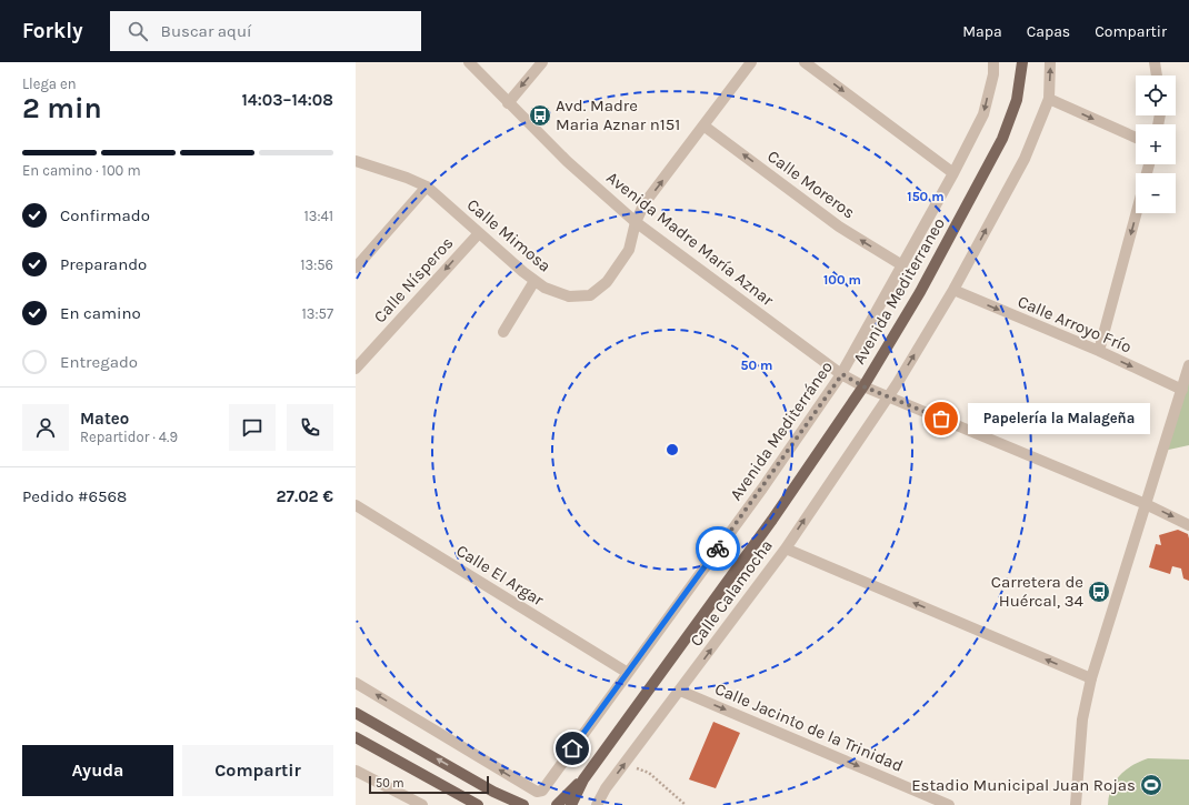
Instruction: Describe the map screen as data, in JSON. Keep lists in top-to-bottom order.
{
  "streets": {
    "main road": ["Avenida Mediterraneo"],
    "street": [
      "Calle Moreros",
      "Calle Mimosa",
      "Avenida Madre María Aznar",
      "Calle Nísperos",
      "Calle Arroyo Frío",
      "Avenida Mediterráneo",
      "Calle El Argar",
      "Calle Calamocha",
      "Calle Jacinto de la Trinidad"
    ]
  },
  "crossings": [
    ["Calle Moreros", "Calle Mimosa"],
    ["Calle Moreros", "Avenida Mediterráneo"],
    ["Calle Mimosa", "Avenida Madre María Aznar"],
    ["Calle Mimosa", "Calle Nísperos"],
    ["Avenida Madre María Aznar", "Avenida Mediterraneo"],
    ["Avenida Madre María Aznar", "Avenida Mediterráneo"],
    ["Avenida Madre María Aznar", "Calle Calamocha"],
    ["Avenida Mediterráneo", "Calle El Argar"],
    ["Calle Calamocha", "Calle Jacinto de la Trinidad"]
  ],
  "one_way": [
    "Calle Moreros",
    "Calle Arroyo Frío",
    "Calle Calamocha",
    "Calle Jacinto de la Trinidad"
  ],
  "places": {
    "bus stop": ["Avd. Madre Maria Aznar n151", "Carretera de Huércal, 34"],
    "other": ["Papelería la Malageña"],
    "sports": ["Estadio Municipal Juan Rojas"]
  },
  "scale_bar": "50 m",
  "page": {
    "header": "Forkly",
    "search": "Buscar aquí",
    "nav": ["Mapa", "Capas", "Compartir"],
    "heading": ["2 min", "Llega en", "14:03–14:08"],
    "panel": [
      "Mateo",
      "Repartidor · 4.9",
      "Pedido #6568",
      "27.02 €"
    ],
    "map_buttons": ["+", "−"],
    "bar": "En camino · 100 m",
    "list": [
      ["Confirmado", "13:41"],
      ["Preparando", "13:56"],
      ["En camino", "13:57"],
      "Entregado"
    ],
    "bubble": "Papelería la Malageña",
    "buttons": ["Ayuda", "Compartir"],
    "scale": "50 m"
  },
  "rings": ["150 m", "100 m", "50 m"]
}
